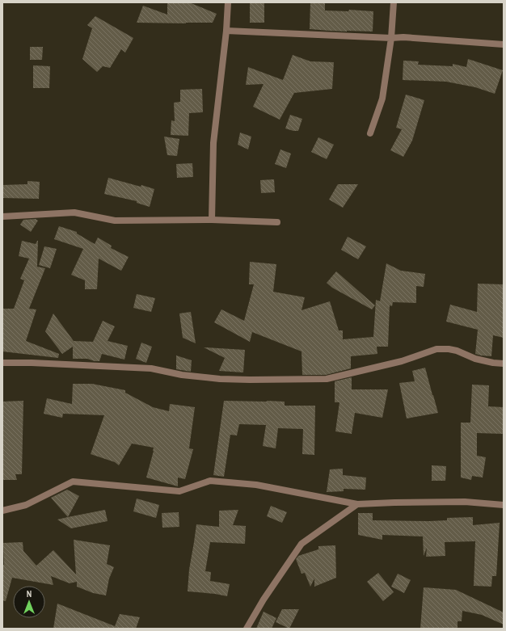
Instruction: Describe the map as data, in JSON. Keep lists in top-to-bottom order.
{
  "north": "top"
}
